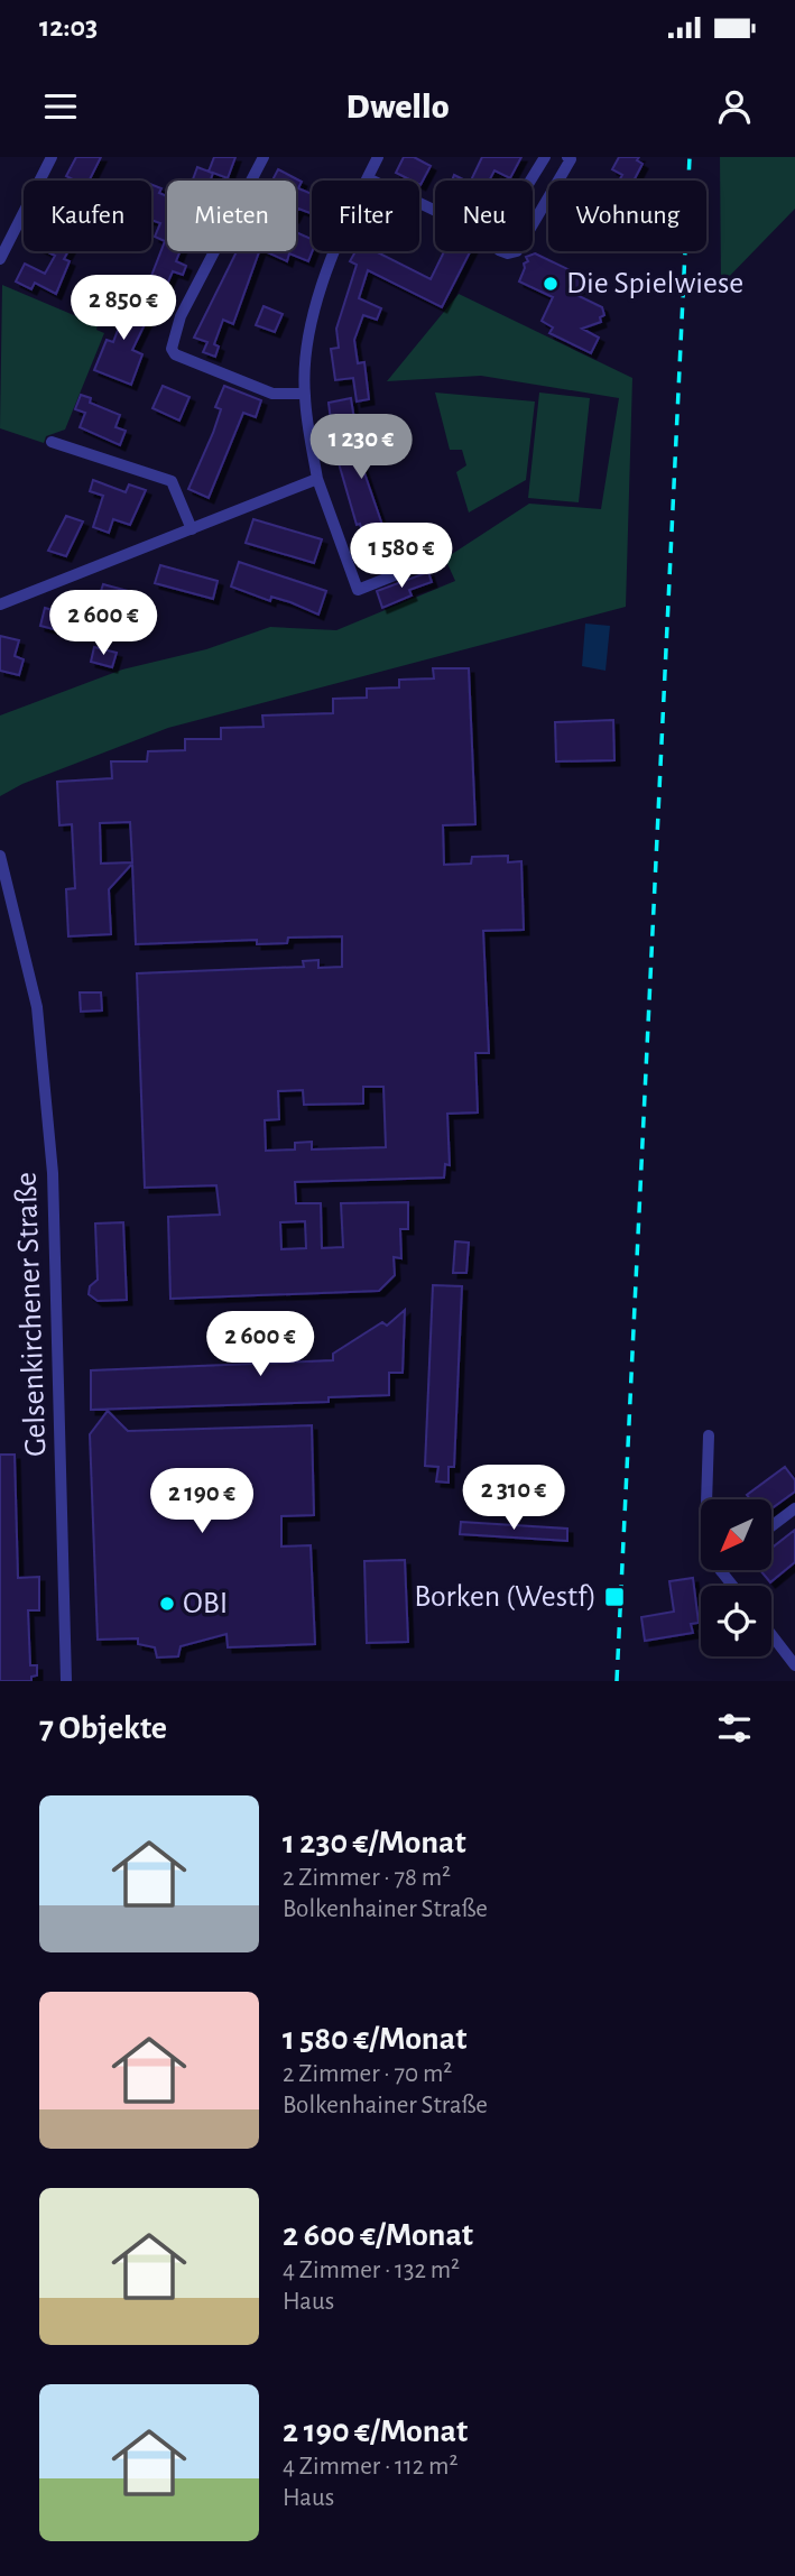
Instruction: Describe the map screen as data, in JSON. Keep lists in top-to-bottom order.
{
  "streets": {
    "street": ["Gelsenkirchener Straße"]
  },
  "places": {
    "other": ["Die Spielwiese", "OBI"],
    "transit": ["Borken (Westf)"]
  },
  "north": "bottom left",
  "page": {
    "status": "12:03",
    "header": "Dwello",
    "chip": [
      "Kaufen",
      "Mieten",
      "Filter",
      "Neu",
      "Wohnung"
    ],
    "price": [
      "2 850 €",
      "1 230 €",
      "1 580 €",
      "2 600 €",
      "2 600 €",
      "2 310 €",
      "2 190 €"
    ],
    "heading": "7 Objekte",
    "list": [
      {
        "name": "1 230 €/Monat",
        "note": "2 Zimmer · 78 m² · Bolkenhainer Straße"
      },
      {
        "name": "1 580 €/Monat",
        "note": "2 Zimmer · 70 m² · Bolkenhainer Straße"
      },
      {
        "name": "2 600 €/Monat",
        "note": "4 Zimmer · 132 m² · Haus"
      },
      {
        "name": "2 190 €/Monat",
        "note": "4 Zimmer · 112 m² · Haus"
      }
    ]
  }
}
